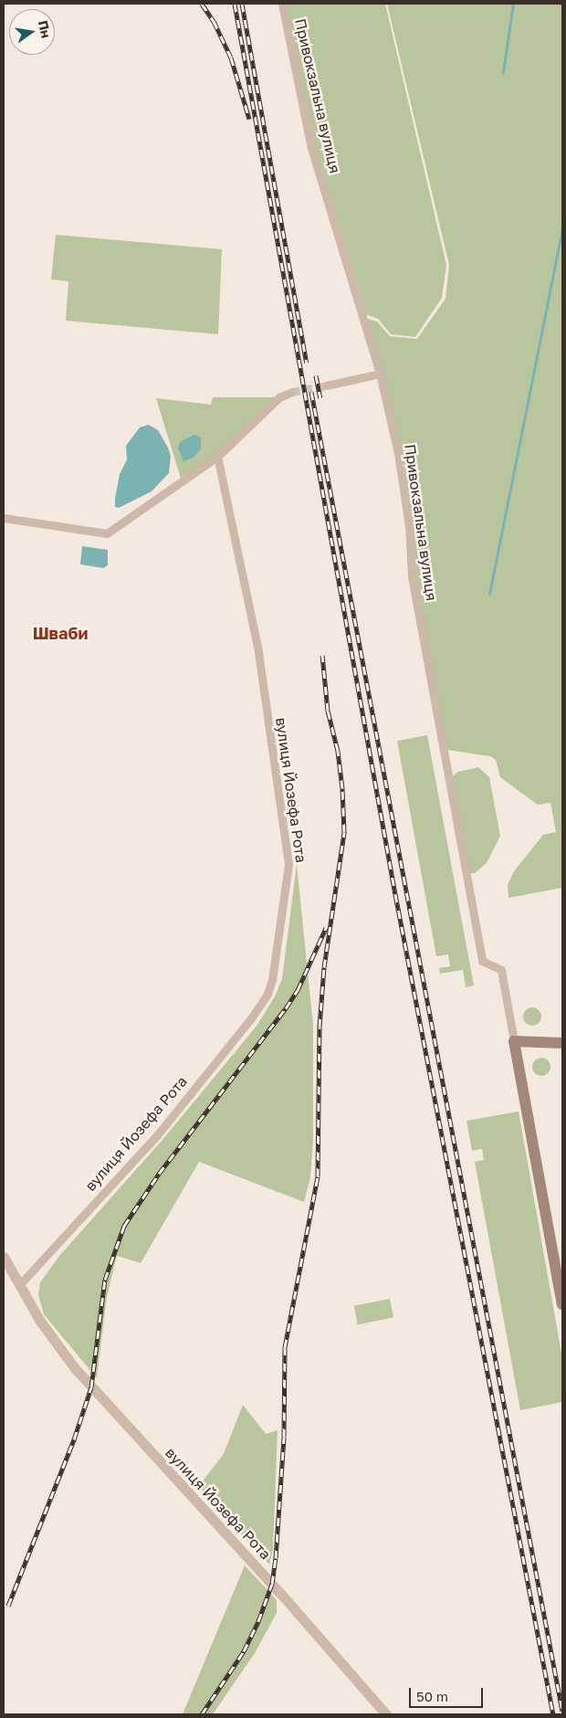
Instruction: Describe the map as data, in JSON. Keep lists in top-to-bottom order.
{
  "streets": {
    "street": ["Привокзальна вулиця", "вулиця Йозефа Рота"]
  },
  "districts": ["Шваби"],
  "scale_bar": "50 m",
  "north": "right"
}
